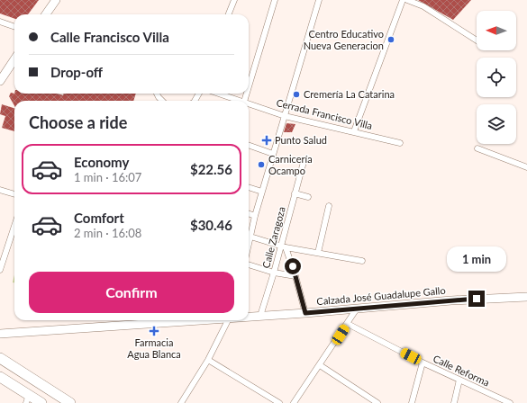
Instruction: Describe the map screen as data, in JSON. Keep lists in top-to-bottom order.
{
  "streets": {
    "street": [
      "Cerrada Francisco Villa",
      "Calle Zaragoza",
      "Calzada José Guadalupe Gallo",
      "Calle Reforma"
    ]
  },
  "crossings": [
    ["Calle Zaragoza", "Calzada José Guadalupe Gallo"]
  ],
  "places": {
    "other": ["Centro Educativo Nueva Generacion", "Cremería La Catarina", "Carnicería Ocampo"],
    "health": ["Punto Salud", "Farmacia Agua Blanca"]
  },
  "north": "left",
  "page": {
    "banner": ["Calle Francisco Villa", "Drop-off"],
    "heading": "Choose a ride",
    "list": [
      {
        "name": "Economy",
        "note": "1 min · 16:07",
        "value": "$22.56"
      },
      {
        "name": "Comfort",
        "note": "2 min · 16:08",
        "value": "$30.46"
      }
    ],
    "bubble": "1 min",
    "buttons": "Confirm"
  }
}
